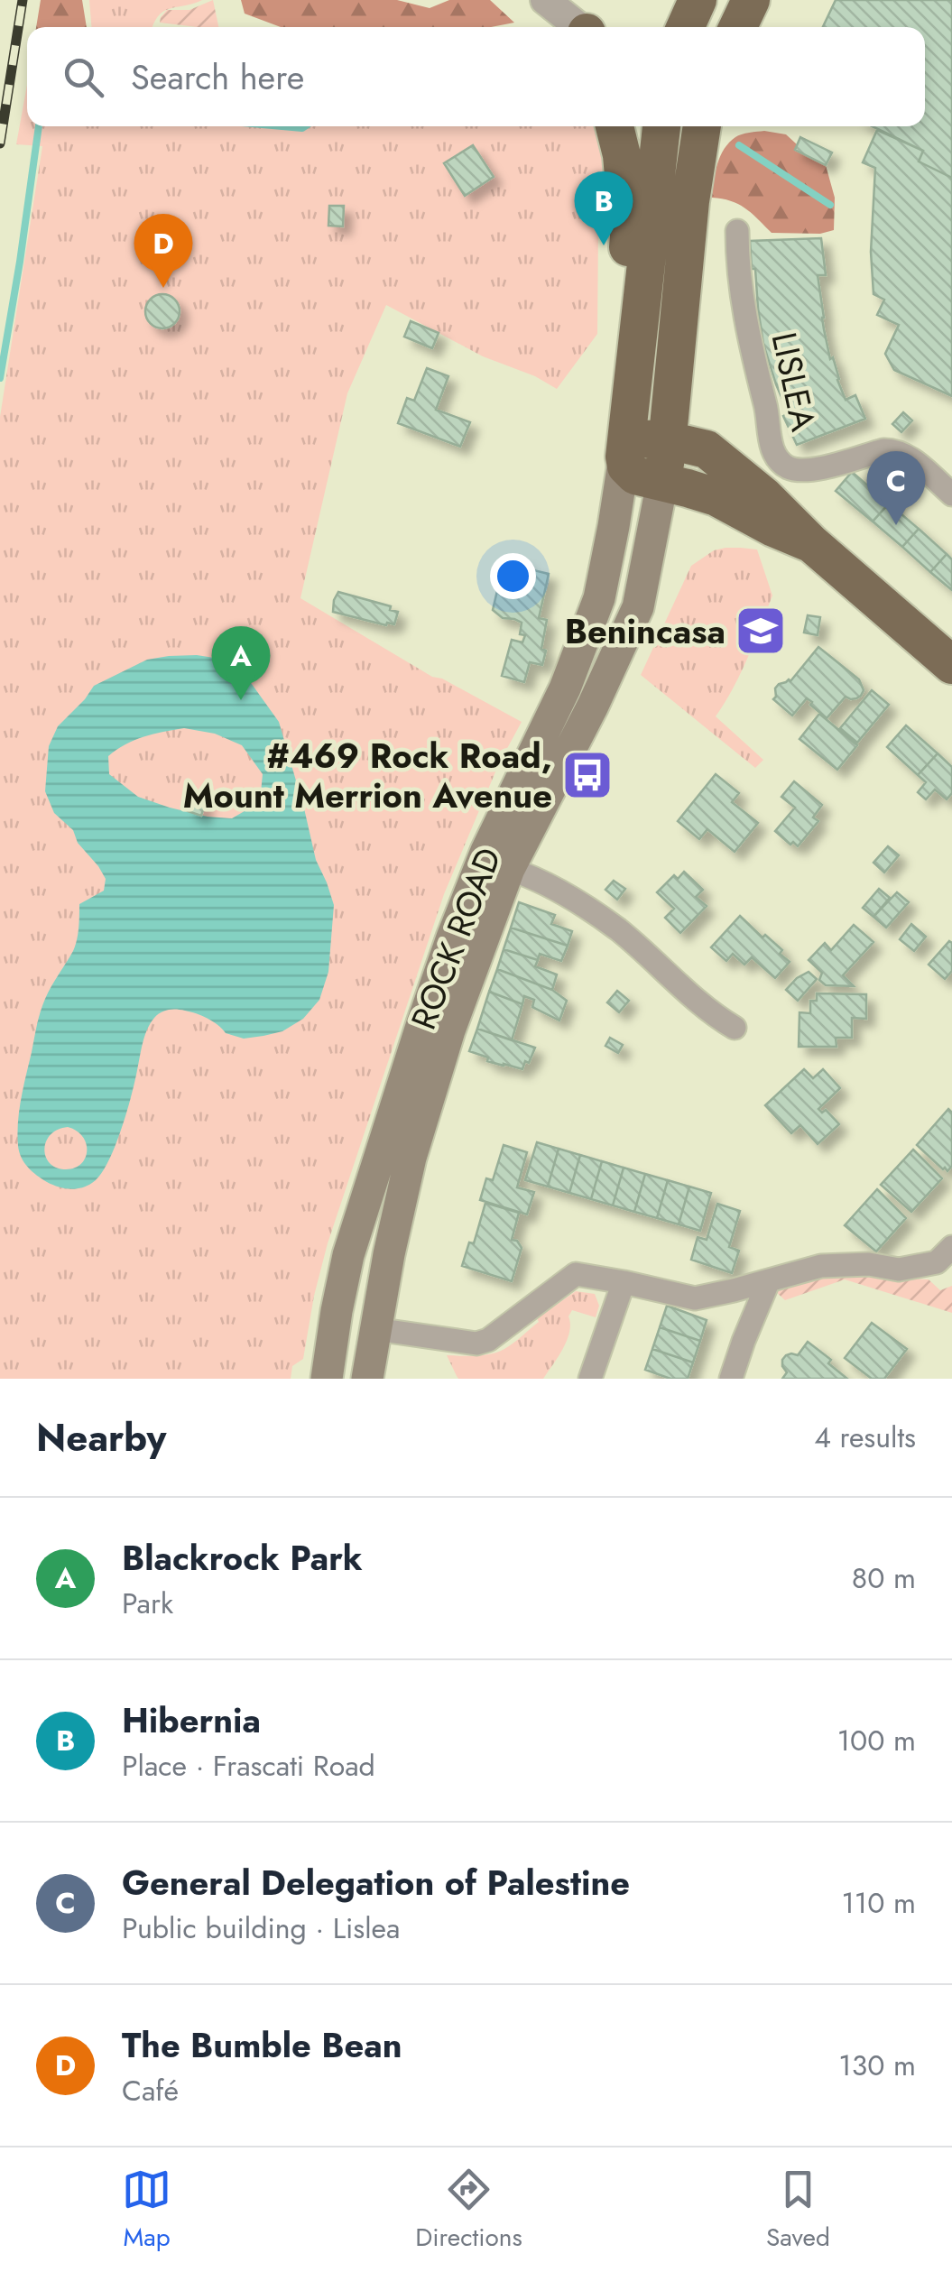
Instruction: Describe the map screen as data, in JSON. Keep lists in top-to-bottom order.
{
  "streets": {
    "main road": ["ROCK ROAD"],
    "street": ["LISLEA"]
  },
  "places": {
    "school or university": ["Benincasa"],
    "bus stop": ["#469 Rock Road, Mount Merrion Avenue"]
  },
  "page": {
    "search": "Search here",
    "pins": [
      "B",
      "D",
      "C",
      "A"
    ],
    "heading": ["Nearby", "4 results"],
    "list": [
      {
        "mark": "A",
        "name": "Blackrock Park",
        "note": "Park",
        "value": "80 m"
      },
      {
        "mark": "B",
        "name": "Hibernia",
        "note": "Place · Frascati Road",
        "value": "100 m"
      },
      {
        "mark": "C",
        "name": "General Delegation of Palestine",
        "note": "Public building · Lislea",
        "value": "110 m"
      },
      {
        "mark": "D",
        "name": "The Bumble Bean",
        "note": "Café",
        "value": "130 m"
      }
    ],
    "nav": ["Map", "Directions", "Saved"]
  }
}
